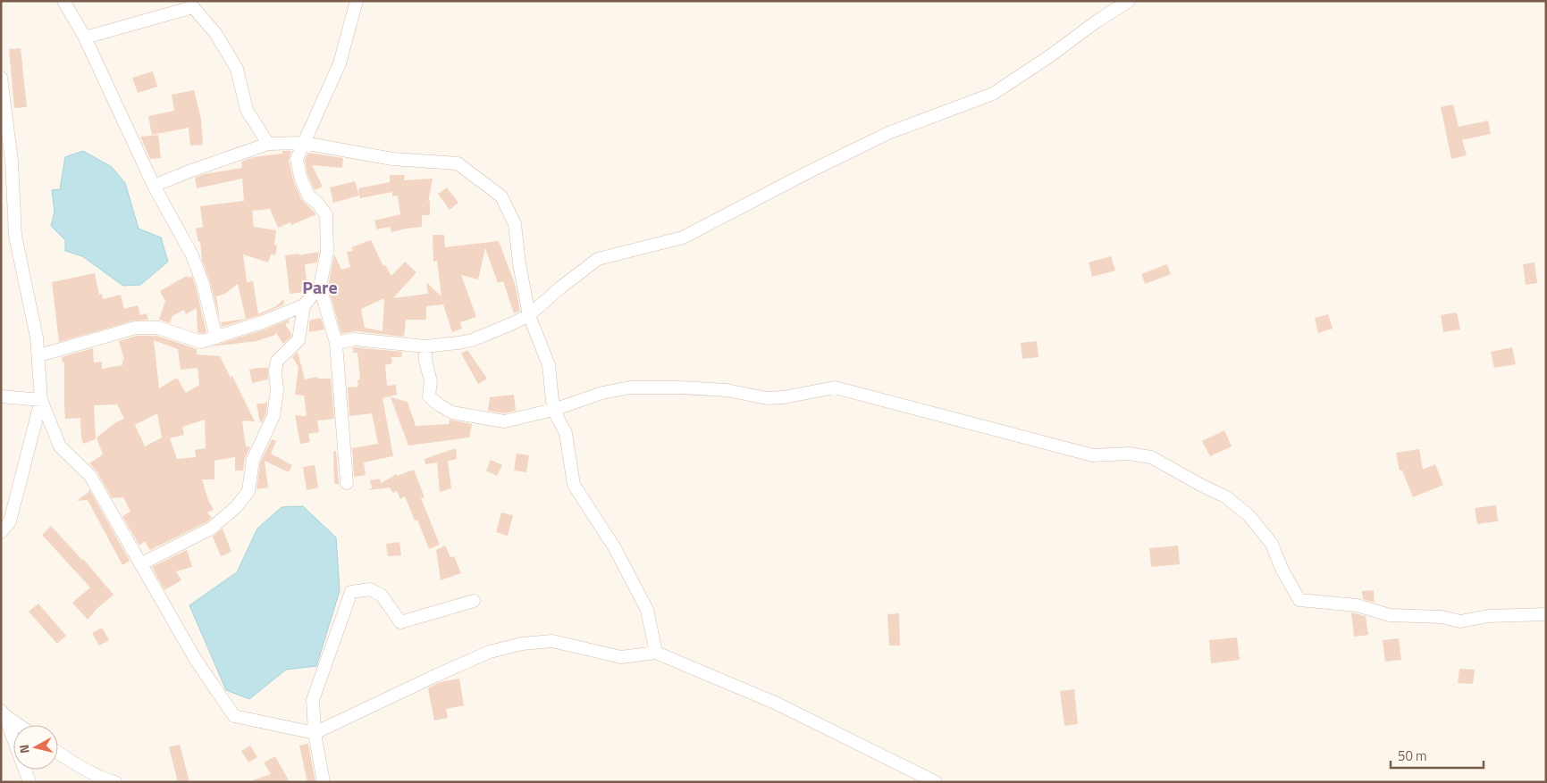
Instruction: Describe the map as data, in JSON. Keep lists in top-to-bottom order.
{
  "districts": ["Pare"],
  "scale_bar": "50 m",
  "north": "left"
}
